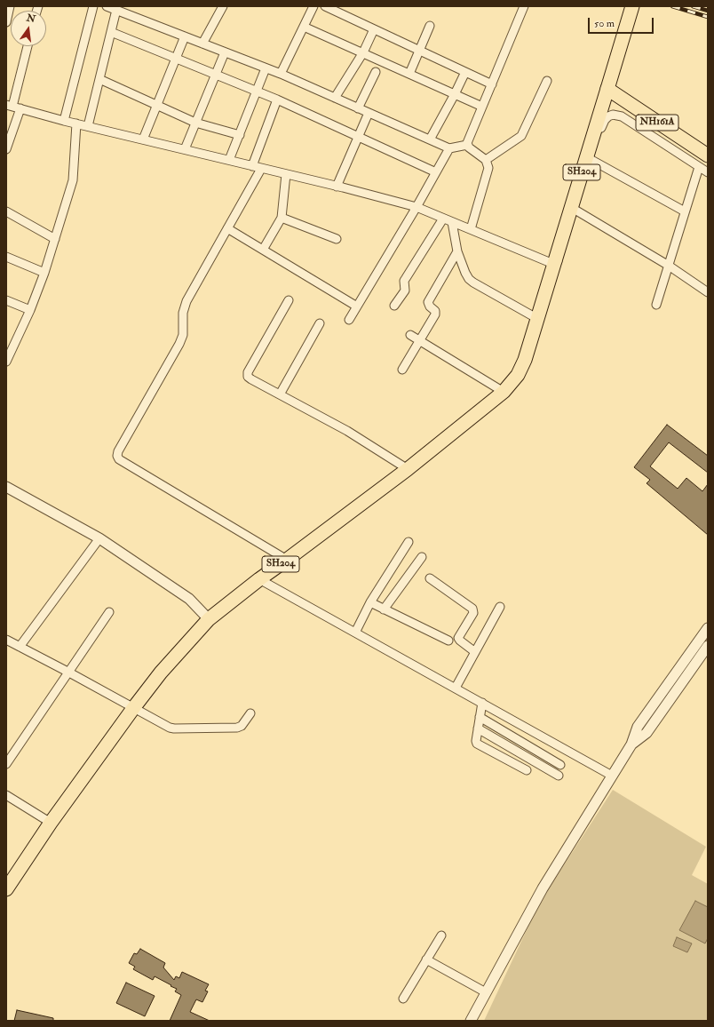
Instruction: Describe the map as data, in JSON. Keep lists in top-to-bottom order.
{
  "streets": {
    "main road": ["NH161A", "SH204"]
  },
  "crossings": [
    ["NH161A", "SH204"]
  ],
  "scale_bar": "50 m",
  "north": "top"
}
